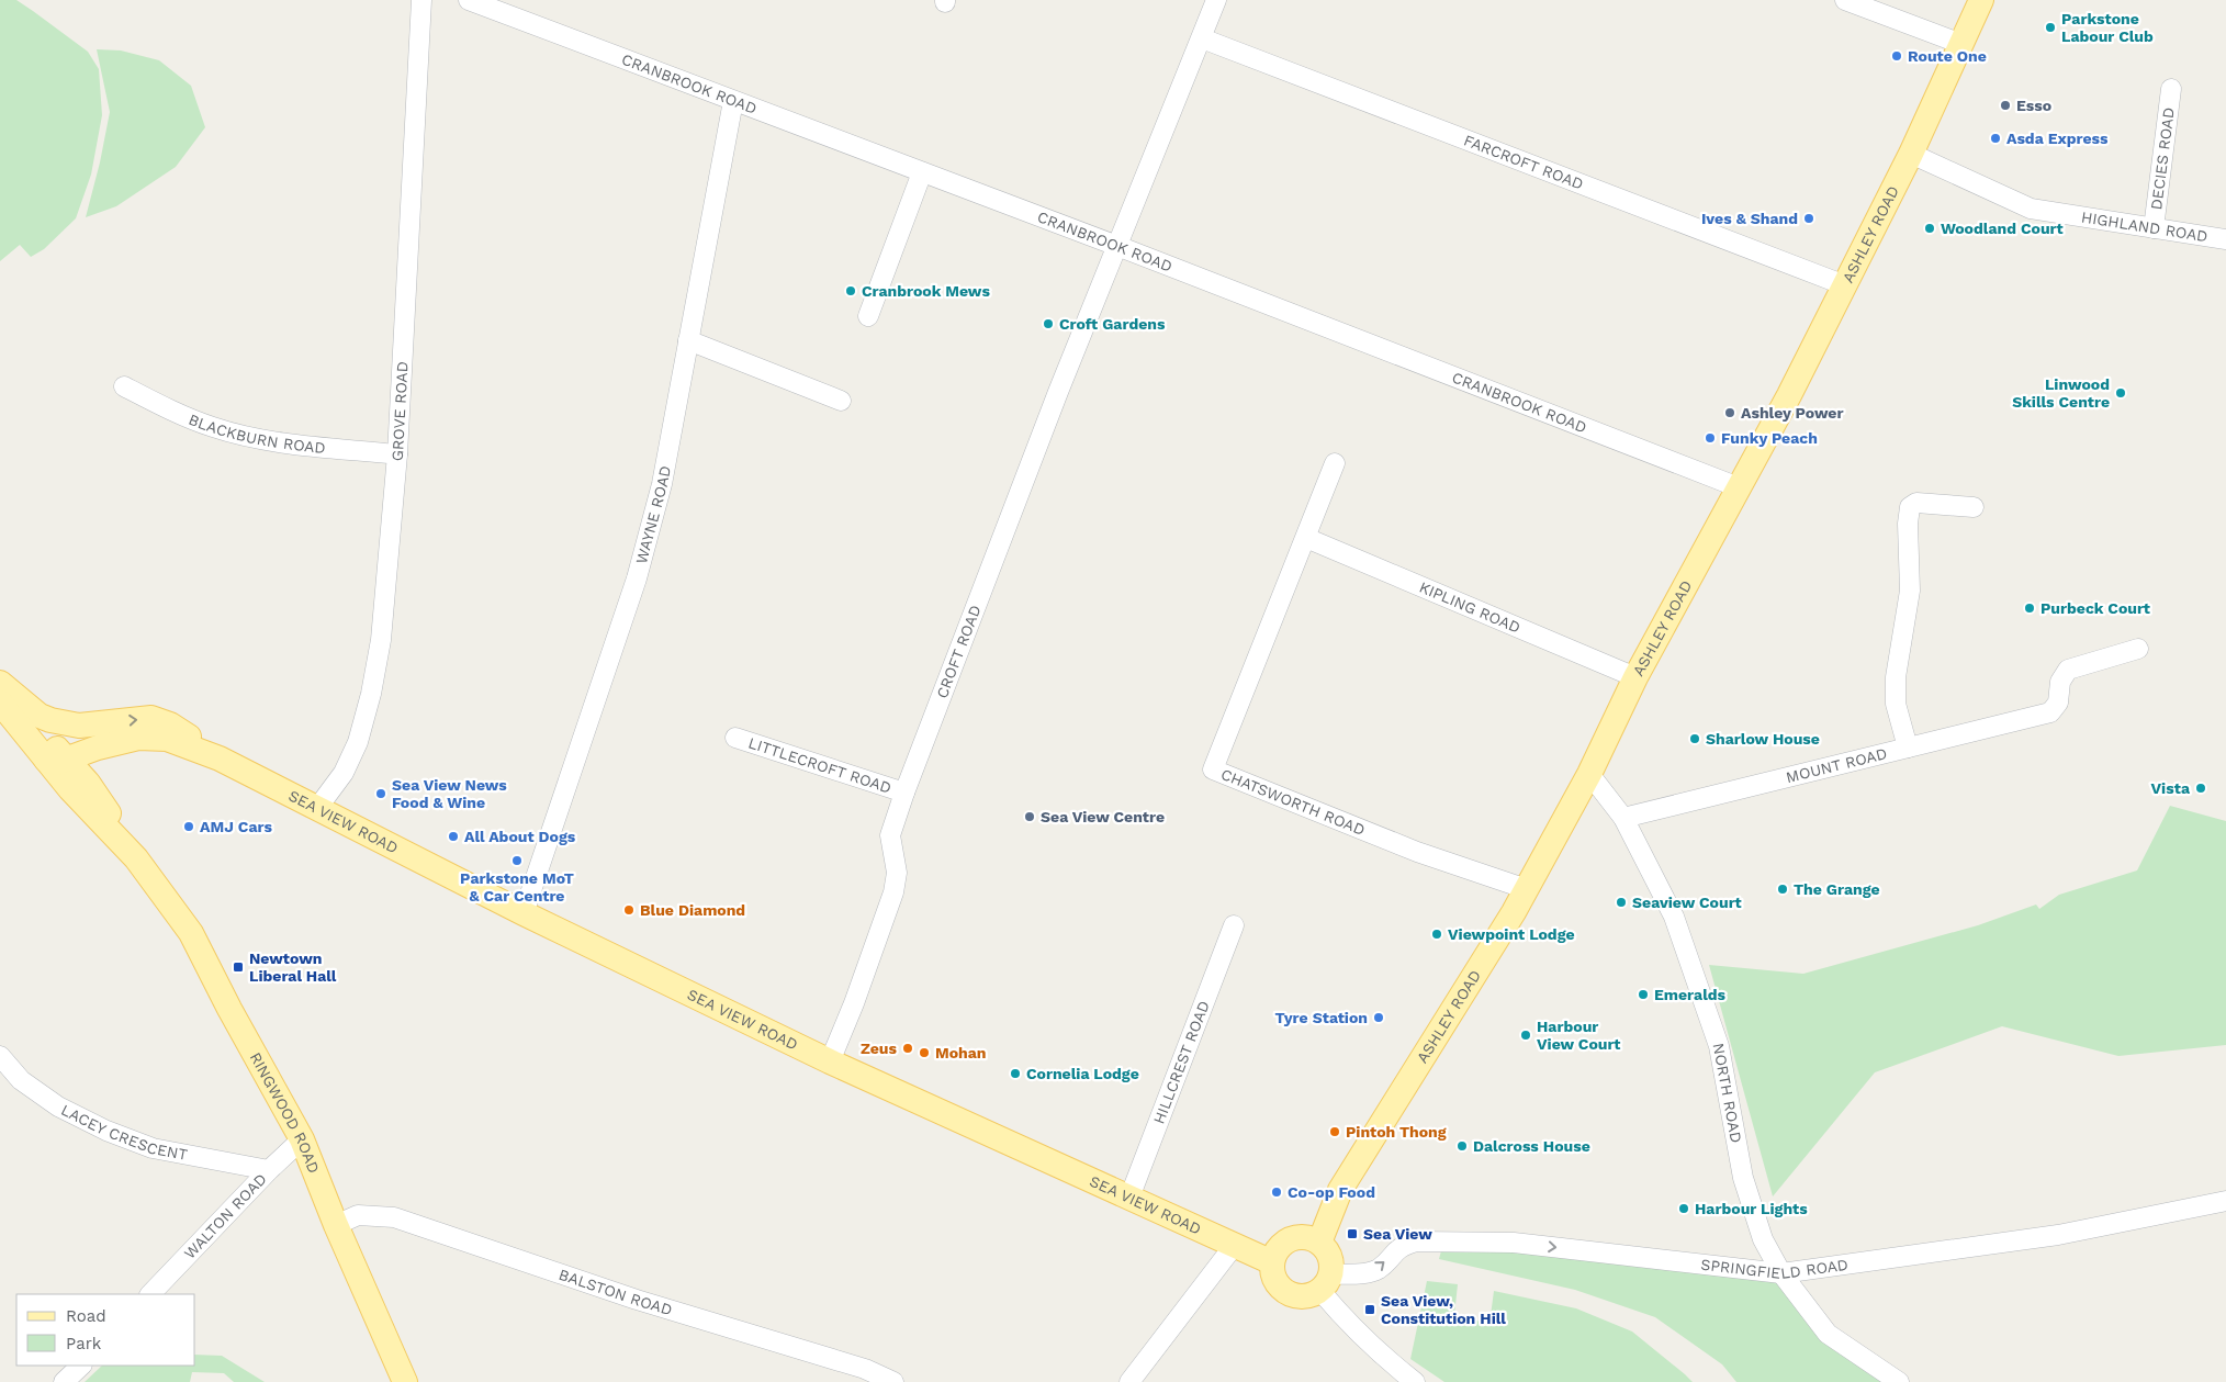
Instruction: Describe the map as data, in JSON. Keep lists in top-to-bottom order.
{
  "streets": {
    "main road": ["ASHLEY ROAD", "SEA VIEW ROAD", "RINGWOOD ROAD"],
    "street": [
      "CRANBROOK ROAD",
      "DECIES ROAD",
      "FARCROFT ROAD",
      "HIGHLAND ROAD",
      "GROVE ROAD",
      "BLACKBURN ROAD",
      "WAYNE ROAD",
      "KIPLING ROAD",
      "CROFT ROAD",
      "LITTLECROFT ROAD",
      "MOUNT ROAD",
      "CHATSWORTH ROAD",
      "HILLCREST ROAD",
      "NORTH ROAD",
      "LACEY CRESCENT",
      "WALTON ROAD",
      "SPRINGFIELD ROAD",
      "BALSTON ROAD"
    ]
  },
  "crossings": [
    ["CRANBROOK ROAD", "ASHLEY ROAD"],
    ["CRANBROOK ROAD", "WAYNE ROAD"],
    ["CRANBROOK ROAD", "CROFT ROAD"],
    ["DECIES ROAD", "HIGHLAND ROAD"],
    ["FARCROFT ROAD", "ASHLEY ROAD"],
    ["HIGHLAND ROAD", "ASHLEY ROAD"],
    ["ASHLEY ROAD", "KIPLING ROAD"],
    ["ASHLEY ROAD", "CHATSWORTH ROAD"],
    ["ASHLEY ROAD", "SEA VIEW ROAD"],
    ["ASHLEY ROAD", "NORTH ROAD"],
    ["ASHLEY ROAD", "SPRINGFIELD ROAD"],
    ["GROVE ROAD", "BLACKBURN ROAD"],
    ["GROVE ROAD", "SEA VIEW ROAD"],
    ["WAYNE ROAD", "SEA VIEW ROAD"],
    ["KIPLING ROAD", "CHATSWORTH ROAD"],
    ["CROFT ROAD", "LITTLECROFT ROAD"],
    ["CROFT ROAD", "SEA VIEW ROAD"],
    ["MOUNT ROAD", "NORTH ROAD"],
    ["SEA VIEW ROAD", "HILLCREST ROAD"],
    ["SEA VIEW ROAD", "RINGWOOD ROAD"],
    ["SEA VIEW ROAD", "SPRINGFIELD ROAD"],
    ["NORTH ROAD", "SPRINGFIELD ROAD"],
    ["RINGWOOD ROAD", "WALTON ROAD"],
    ["RINGWOOD ROAD", "BALSTON ROAD"],
    ["LACEY CRESCENT", "WALTON ROAD"]
  ],
  "one_way": ["SPRINGFIELD ROAD"],
  "places": {
    "other": [
      "Parkstone Labour Club",
      "Route One",
      "Esso",
      "Asda Express",
      "Ives & Shand",
      "Woodland Court",
      "Cranbrook Mews",
      "Croft Gardens",
      "Linwood Skills Centre",
      "Ashley Power",
      "Funky Peach",
      "Purbeck Court",
      "Sharlow House",
      "Vista",
      "Sea View News Food & Wine",
      "Sea View Centre",
      "AMJ Cars",
      "All About Dogs",
      "Parkstone MoT & Car Centre",
      "The Grange",
      "Seaview Court",
      "Blue Diamond",
      "Viewpoint Lodge",
      "Emeralds",
      "Tyre Station",
      "Harbour View Court",
      "Zeus",
      "Mohan",
      "Cornelia Lodge",
      "Pintoh Thong",
      "Dalcross House",
      "Co-op Food",
      "Harbour Lights"
    ],
    "transit": ["Newtown Liberal Hall", "Sea View", "Sea View, Constitution Hill"]
  },
  "legend": ["Road", "Park"]
}
